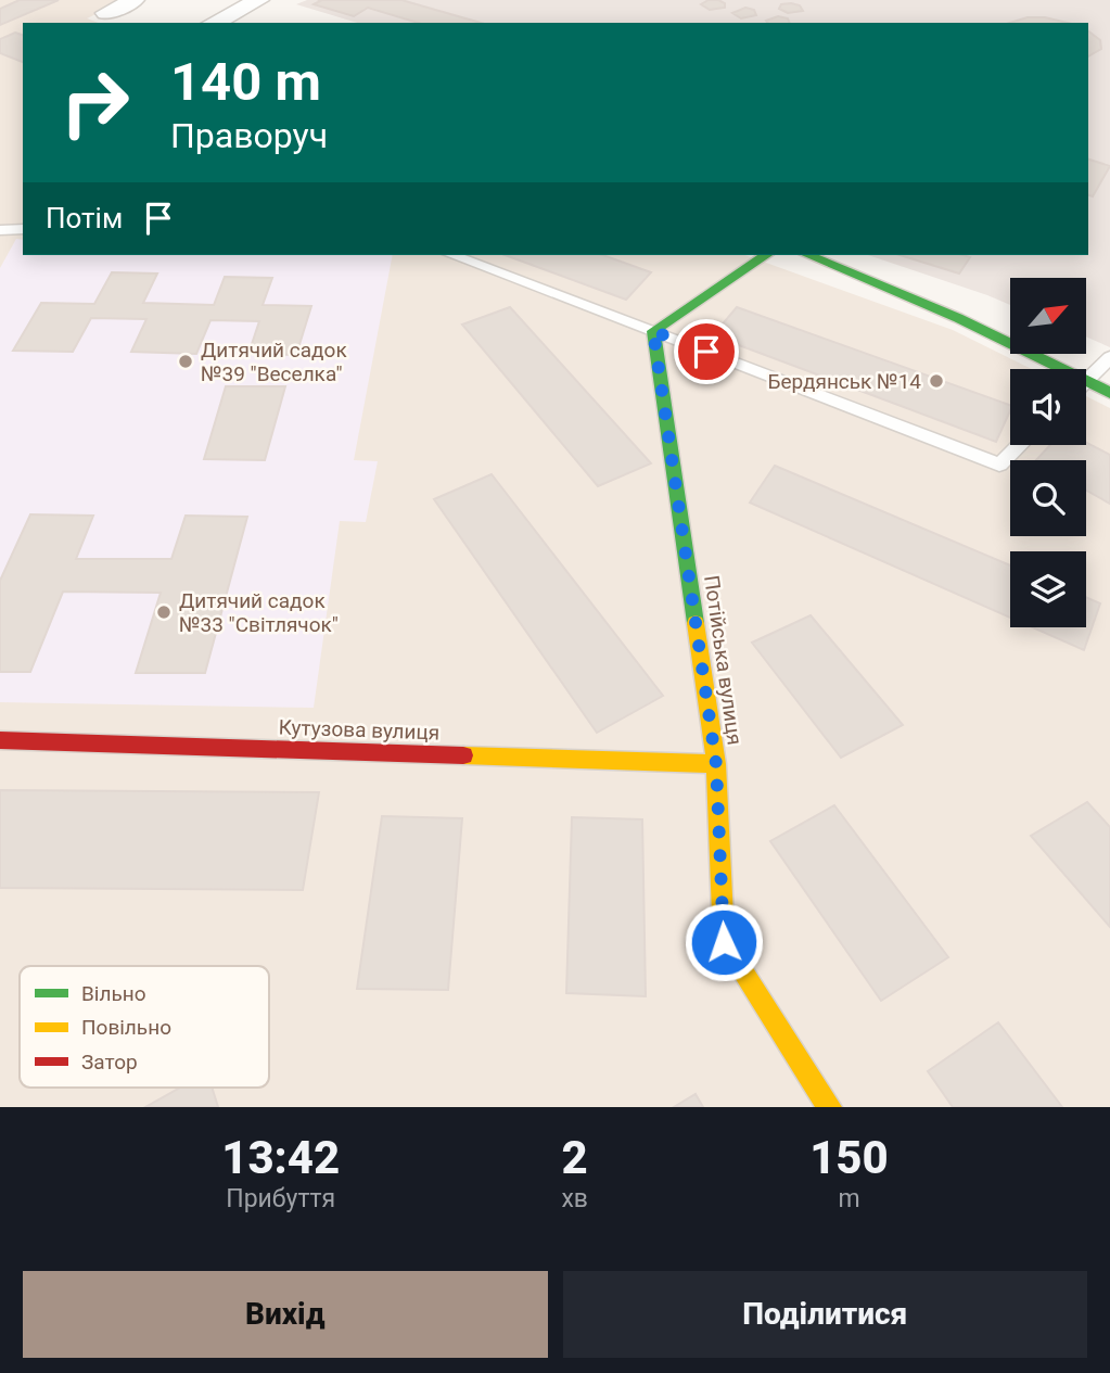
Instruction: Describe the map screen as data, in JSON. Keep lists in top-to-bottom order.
{
  "streets": {
    "street": ["Потійська вулиця", "Кутузова вулиця"]
  },
  "crossings": [
    ["Потійська вулиця", "Кутузова вулиця"]
  ],
  "places": ["Дитячий садок №39 \"Веселка\"", "Бердянськ №14", "Дитячий садок №33 \"Світлячок\""],
  "legend": ["Вільно", "Повільно", "Затор"],
  "north": "top right",
  "page": {
    "turn": ["140 m", "Праворуч"],
    "then": "Потім",
    "eta": [
      "13:42",
      "Прибуття",
      "2",
      "хв",
      "150",
      "m"
    ],
    "buttons": ["Вихід", "Поділитися"]
  }
}
